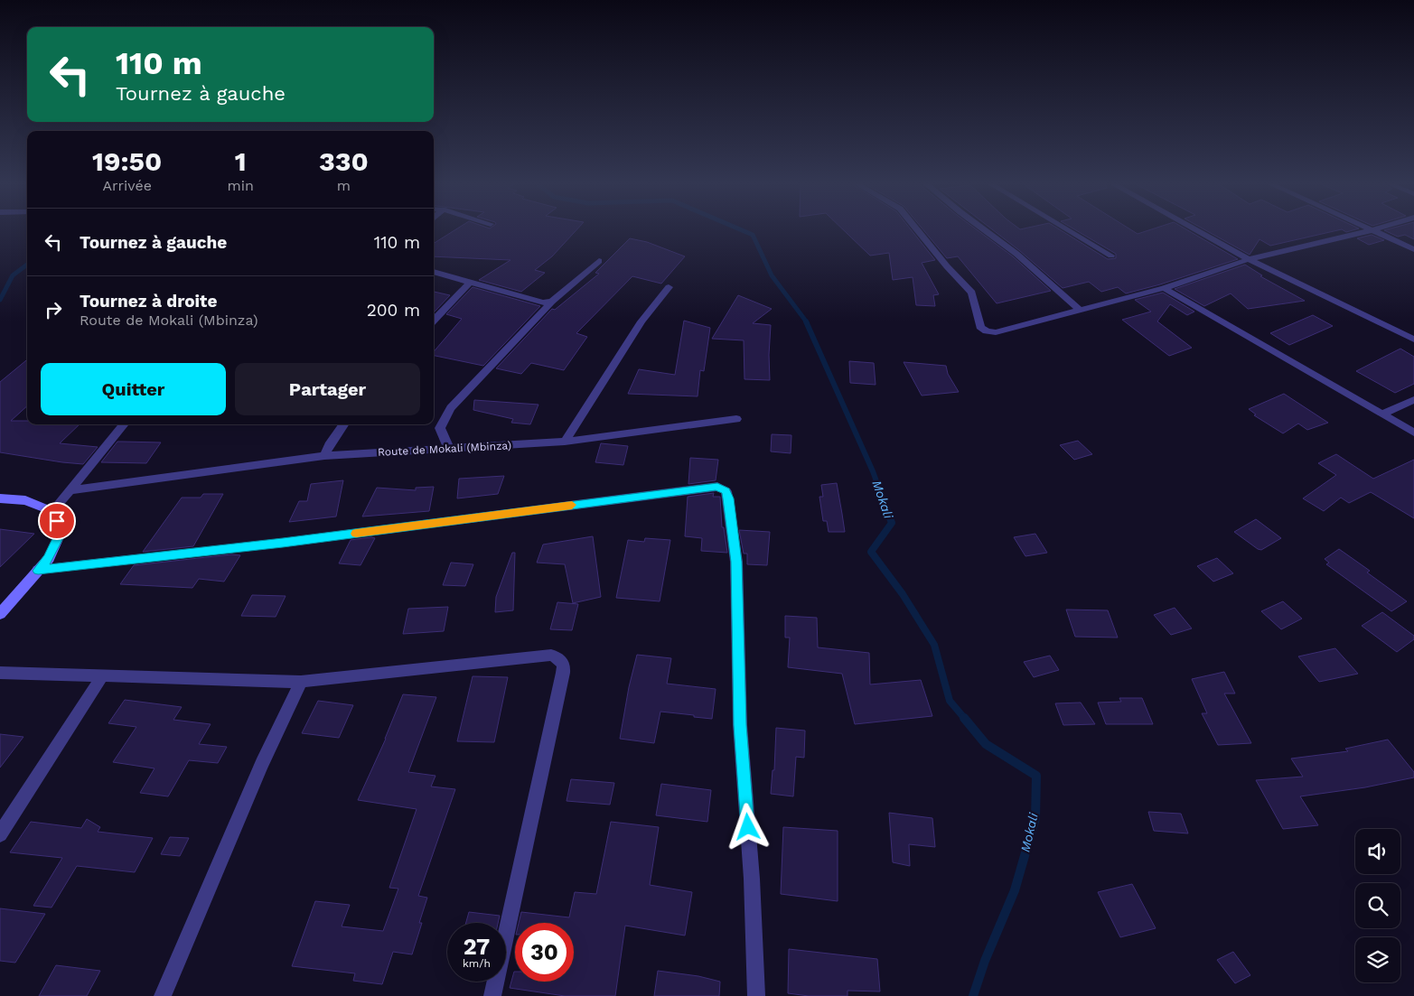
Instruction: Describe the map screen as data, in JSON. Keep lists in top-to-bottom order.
{
  "streets": {
    "street": ["Route de Mokali (Mbinza)"]
  },
  "water": ["Mokali"],
  "page": {
    "turn": ["110 m", "Tournez à gauche"],
    "eta": [
      "19:50",
      "Arrivée",
      "1",
      "min",
      "330",
      "m"
    ],
    "list": [
      {
        "name": "Tournez à gauche",
        "value": "110 m"
      },
      {
        "name": "Tournez à droite",
        "note": "Route de Mokali (Mbinza)",
        "value": "200 m"
      }
    ],
    "buttons": ["Quitter", "Partager"],
    "speed": "27 km/h",
    "limit": "30"
  }
}
